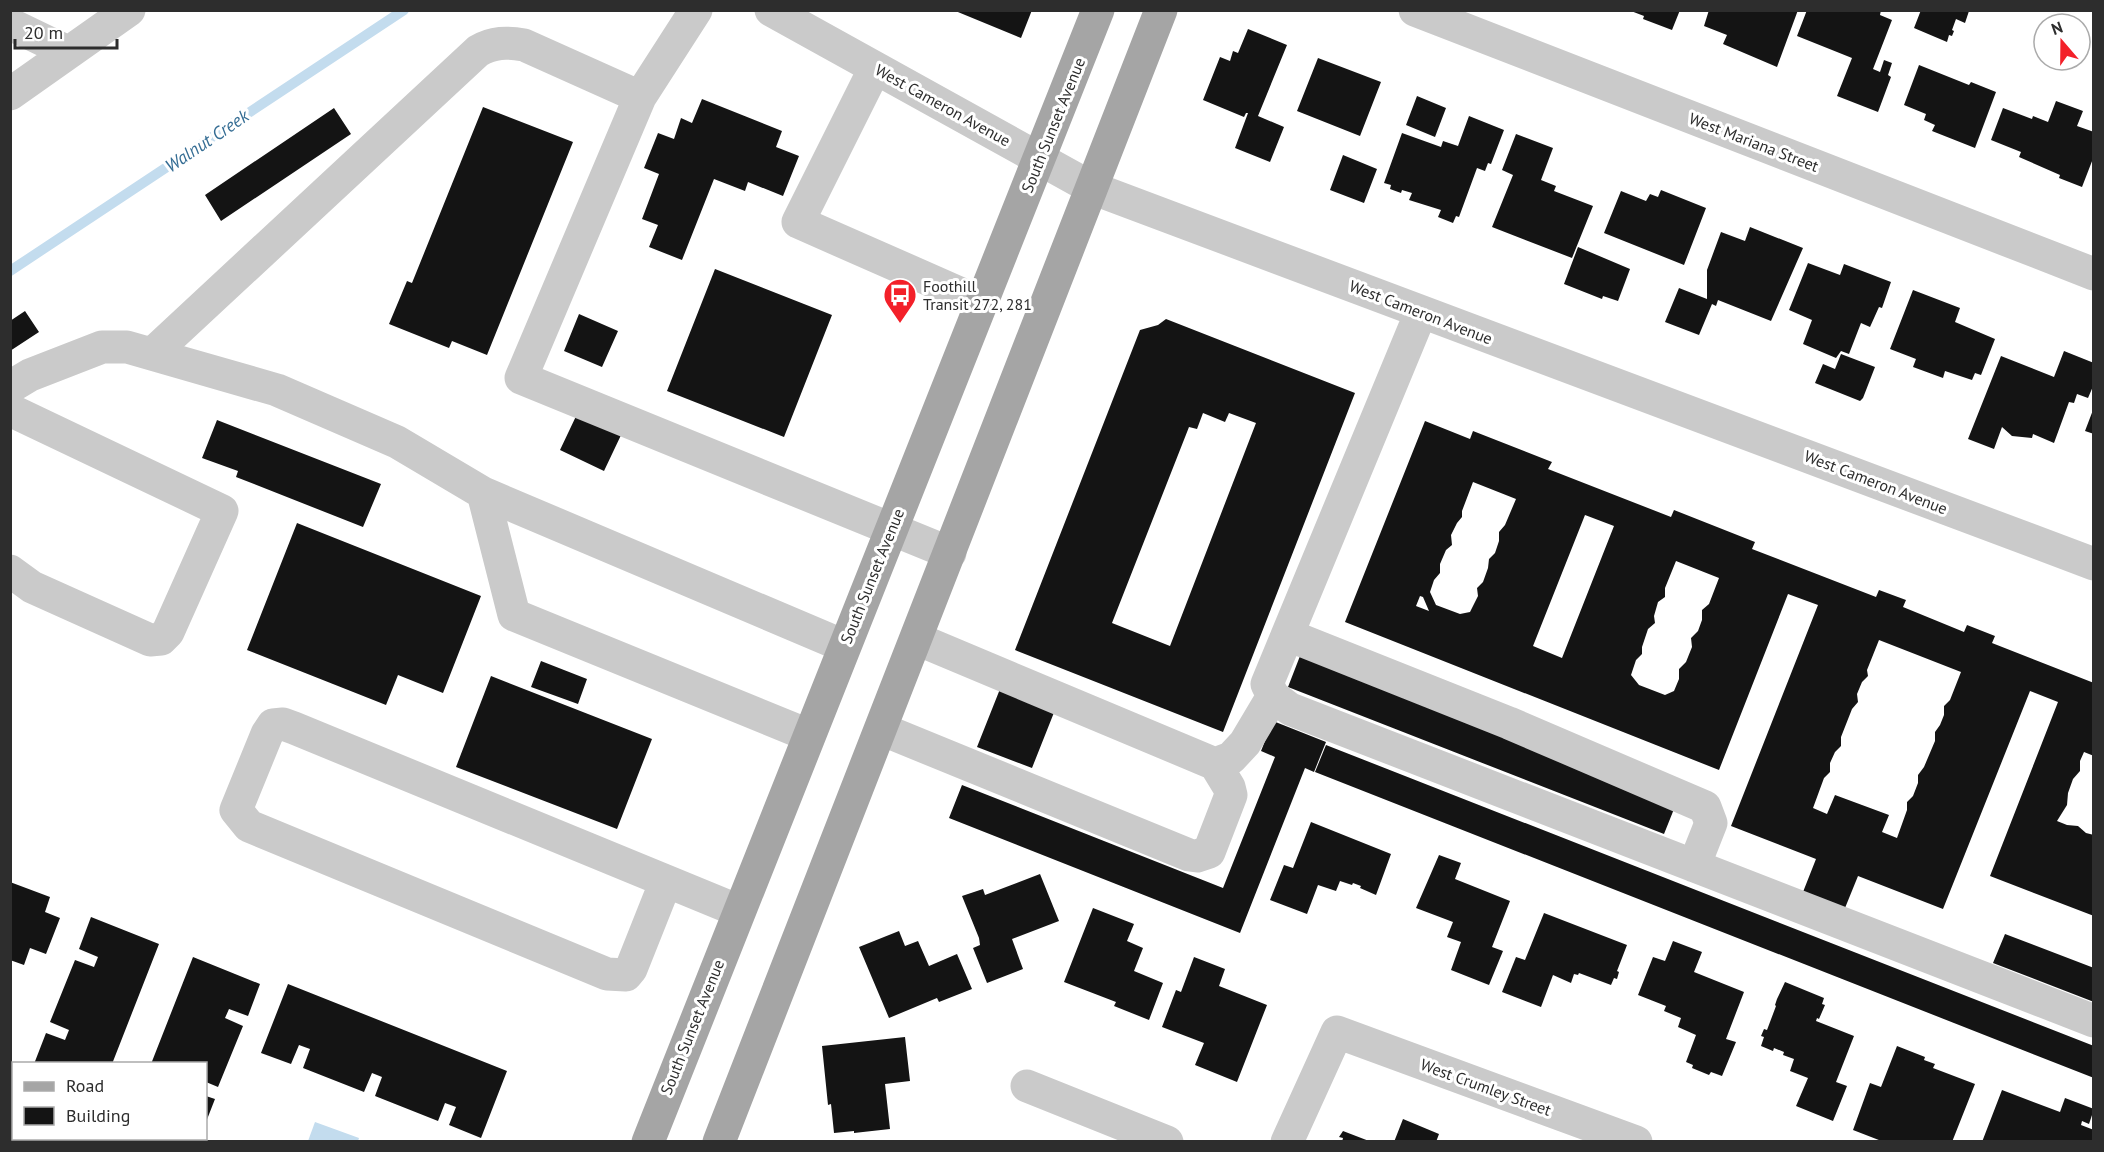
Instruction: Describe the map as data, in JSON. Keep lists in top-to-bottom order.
{
  "streets": {
    "main road": ["South Sunset Avenue"],
    "street": ["West Cameron Avenue", "West Mariana Street", "West Crumley Street"]
  },
  "crossings": [
    ["West Cameron Avenue", "South Sunset Avenue"]
  ],
  "water": ["Walnut Creek"],
  "places": {
    "bus stop": ["Foothill Transit 272, 281"]
  },
  "legend": ["Road", "Building"],
  "scale_bar": "20 m",
  "north": "top"
}
